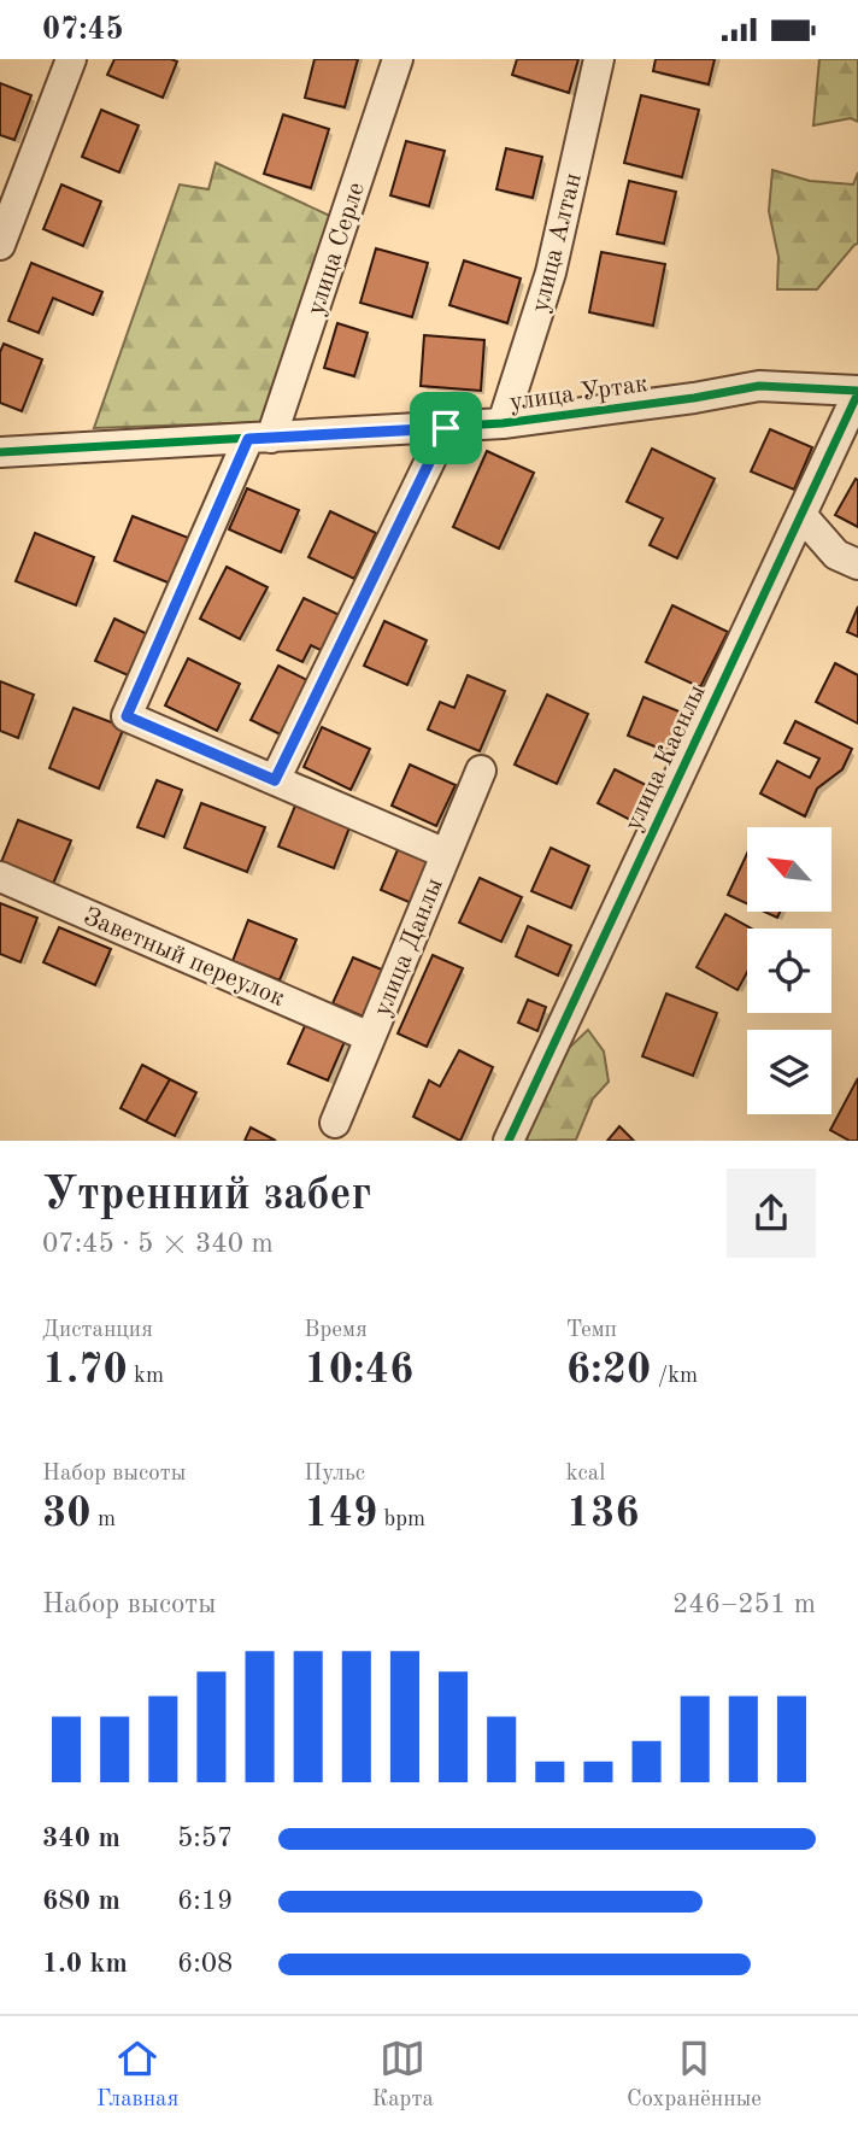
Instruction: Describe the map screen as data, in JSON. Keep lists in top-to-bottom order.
{
  "streets": {
    "street": [
      "улица Алтан",
      "улица Серле",
      "улица Уртак",
      "улица Каенлы",
      "улица Данлы",
      "Заветный переулок"
    ]
  },
  "crossings": [
    ["улица Алтан", "улица Уртак"],
    ["улица Серле", "улица Уртак"],
    ["улица Уртак", "улица Каенлы"],
    ["улица Данлы", "Заветный переулок"]
  ],
  "north": "top left",
  "page": {
    "status": "07:45",
    "heading": ["Утренний забег", "07:45 · 5 × 340 m"],
    "stats": [
      ["Дистанция", "1.70 km"],
      ["Время", "10:46"],
      ["Темп", "6:20 /km"],
      ["Набор высоты", "30 m"],
      ["Пульс", "149 bpm"],
      ["kcal", "136"]
    ],
    "chart": ["Набор высоты", "246–251 m"],
    "list": [
      {
        "name": "340 m",
        "note": "5:57"
      },
      {
        "name": "680 m",
        "note": "6:19"
      },
      {
        "name": "1.0 km",
        "note": "6:08"
      }
    ],
    "tabs": ["Главная", "Карта", "Сохранённые"]
  }
}
